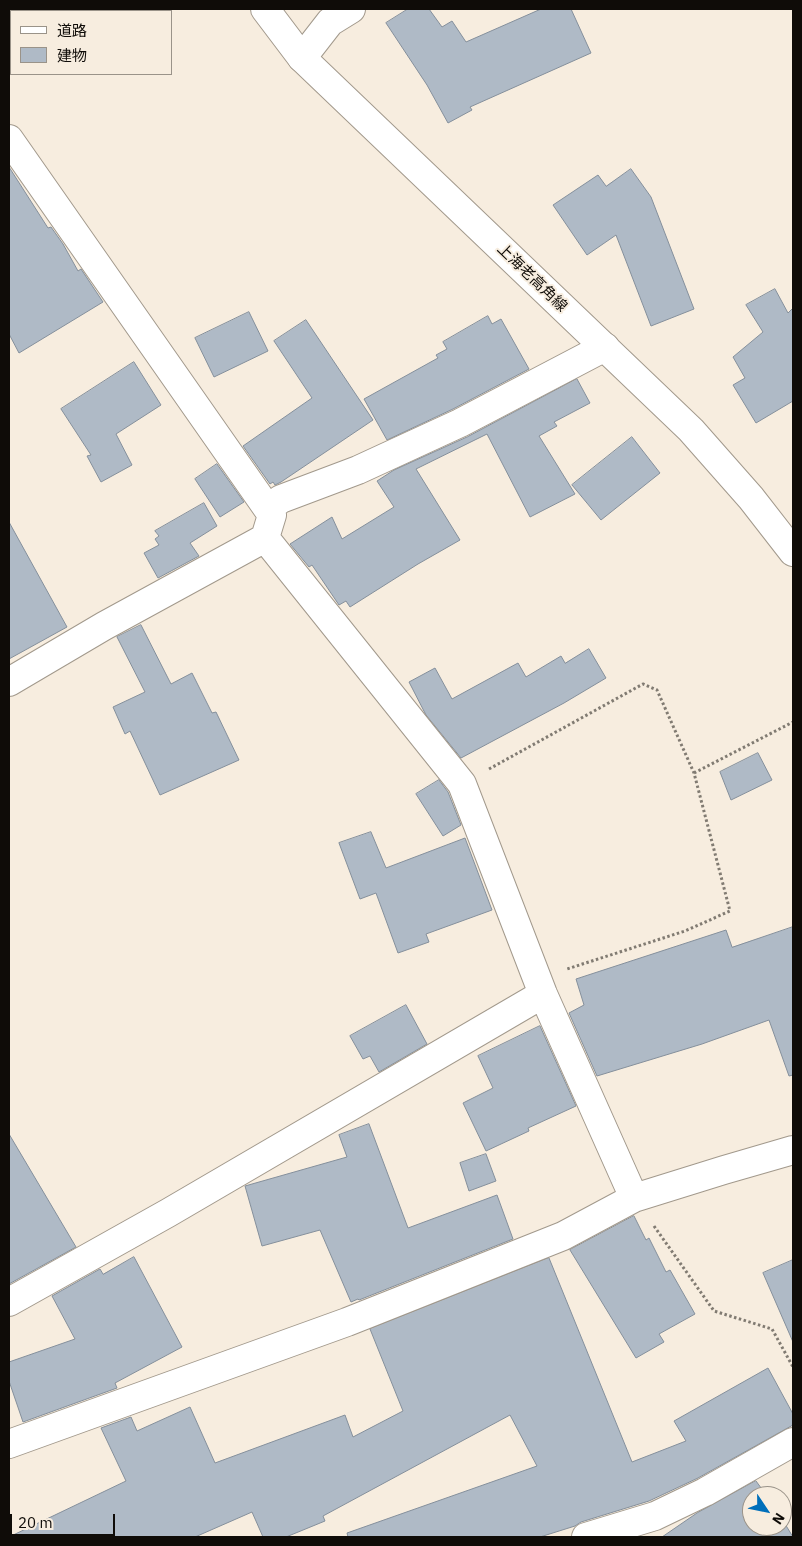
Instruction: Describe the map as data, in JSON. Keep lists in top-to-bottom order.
{
  "streets": {
    "street": ["上海老高角線"]
  },
  "legend": ["道路", "建物"],
  "scale_bar": "20 m",
  "north": "bottom right"
}
